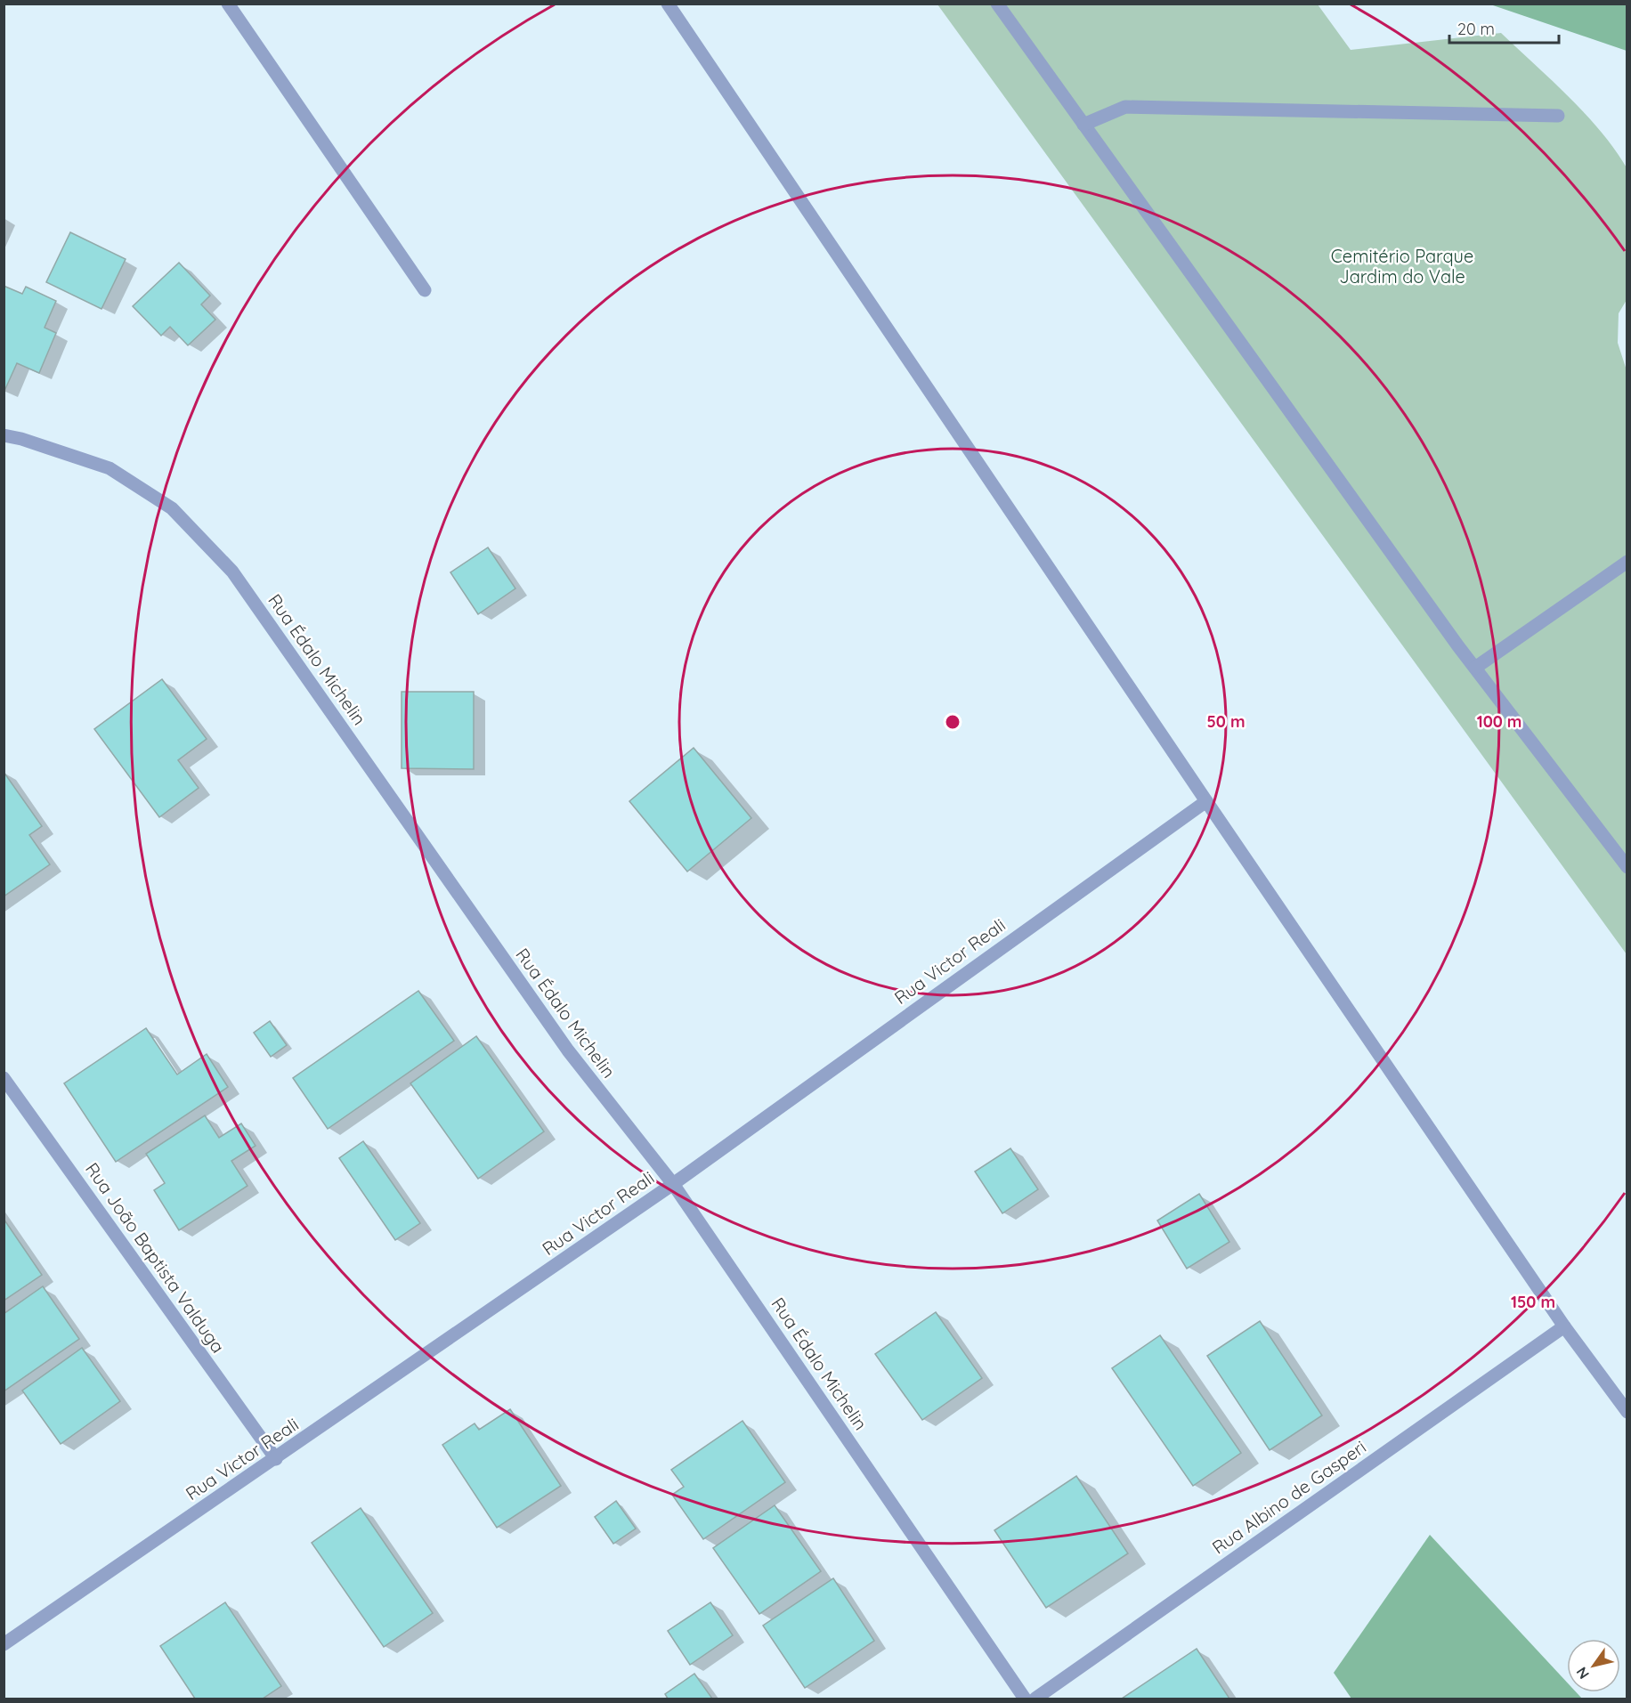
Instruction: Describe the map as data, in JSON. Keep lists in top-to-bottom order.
{
  "streets": {
    "street": [
      "Rua Édalo Michelin",
      "Rua Victor Reali",
      "Rua João Baptista Valduga",
      "Rua Albino de Gasperi"
    ]
  },
  "crossings": [
    ["Rua Édalo Michelin", "Rua Victor Reali"],
    ["Rua Victor Reali", "Rua João Baptista Valduga"]
  ],
  "parks": ["Cemitério Parque Jardim do Vale"],
  "scale_bar": "20 m",
  "north": "bottom left",
  "rings": ["50 m", "100 m", "150 m"]
}
